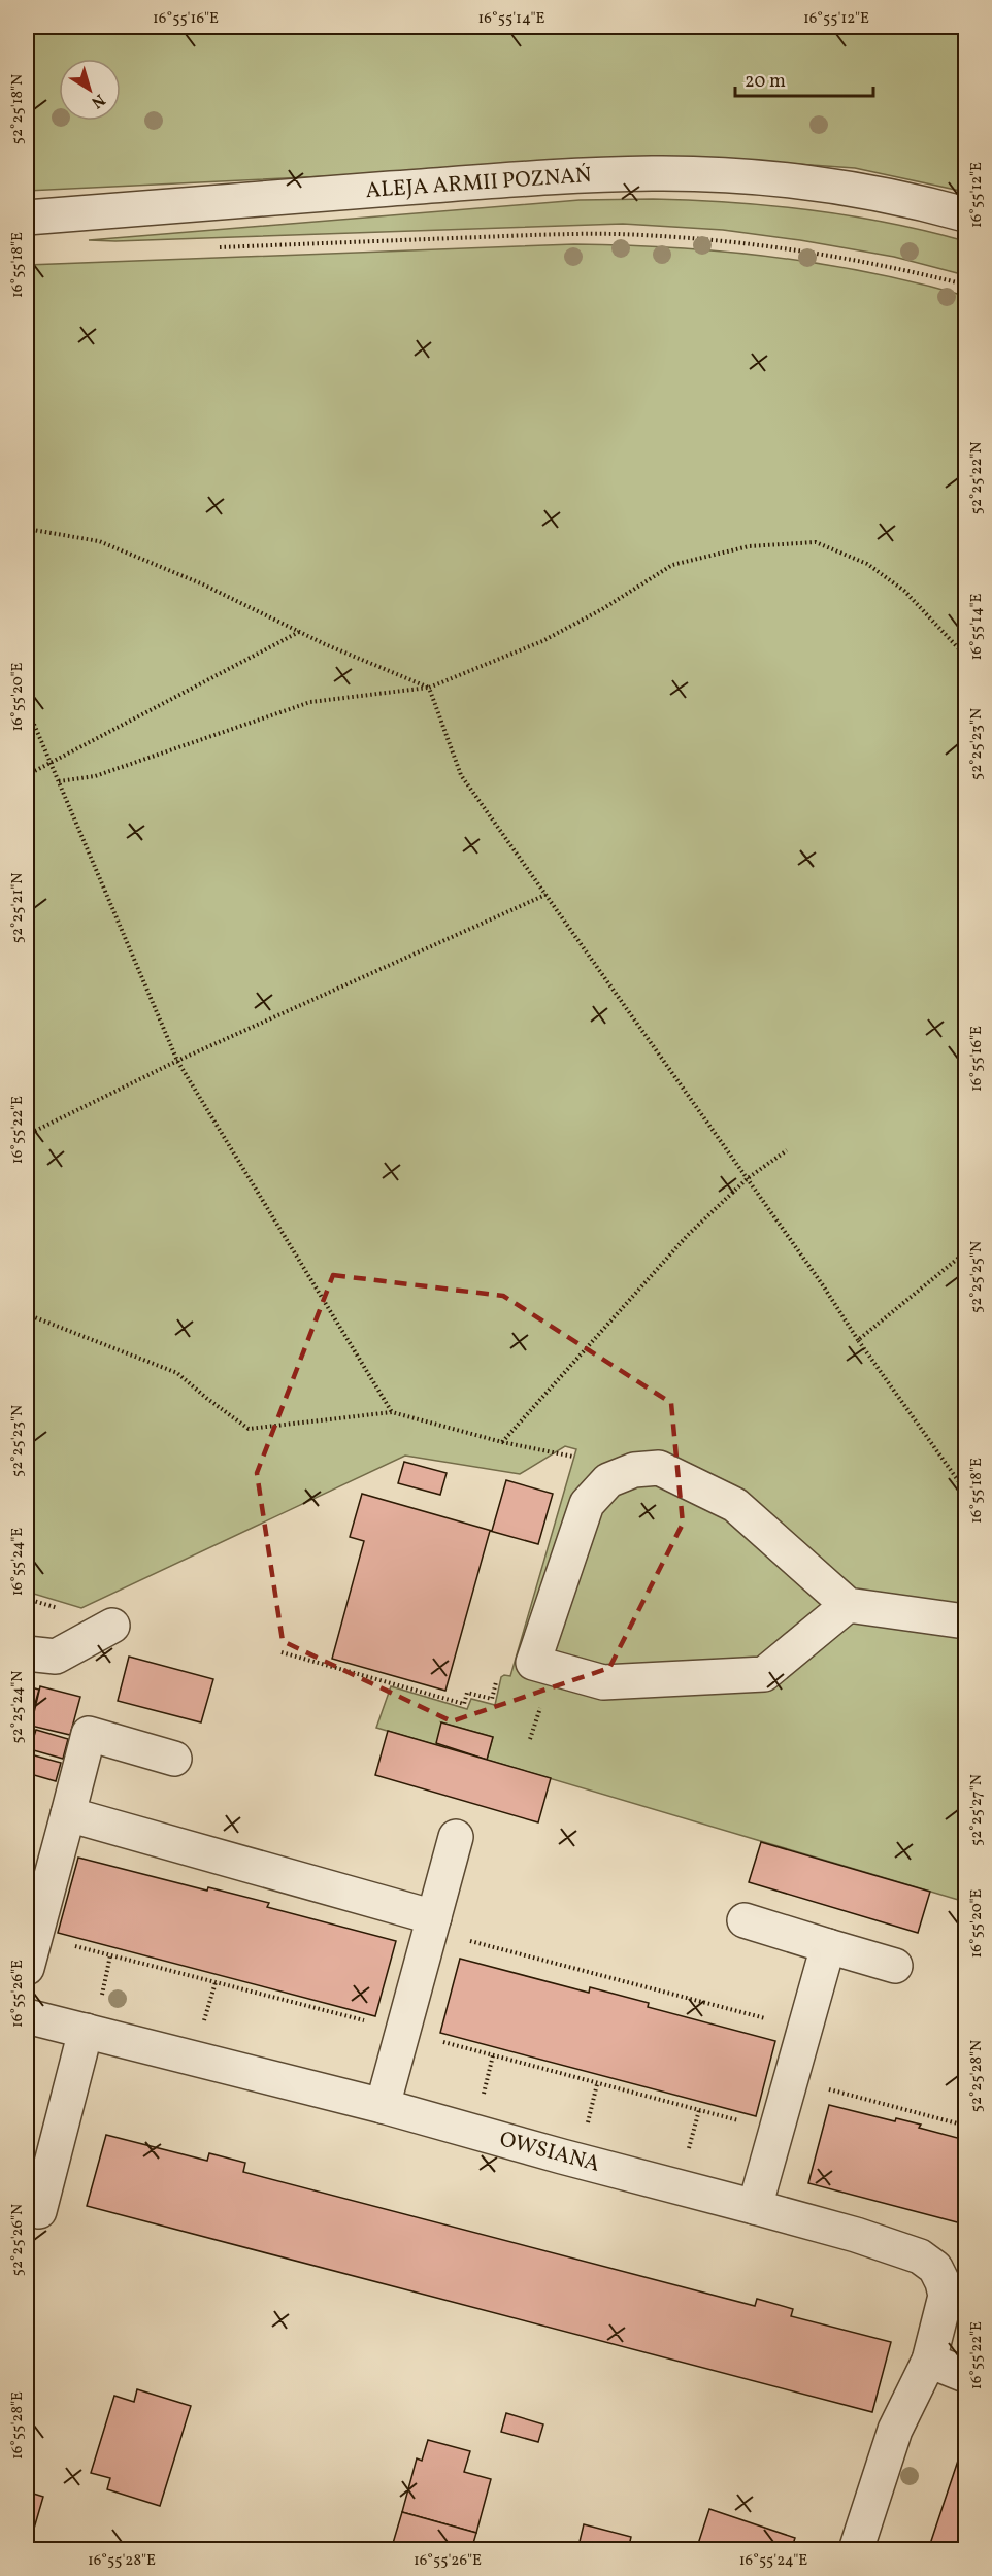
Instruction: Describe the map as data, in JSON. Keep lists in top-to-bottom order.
{
  "streets": {
    "street": ["ALEJA ARMII POZNAŃ", "OWSIANA"]
  },
  "scale_bar": "20 m",
  "north": "bottom right",
  "coordinates": [
    "16°55'16\"E",
    "16°55'14\"E",
    "16°55'12\"E",
    "52°25'18\"N",
    "16°55'18\"E",
    "52°25'22\"N",
    "16°55'20\"E",
    "52°25'23\"N",
    "52°25'21\"N",
    "16°55'22\"E",
    "52°25'25\"N",
    "16°55'24\"E",
    "52°25'24\"N",
    "52°25'27\"N",
    "16°55'26\"E",
    "52°25'28\"N",
    "52°25'26\"N",
    "16°55'28\"E"
  ]
}
